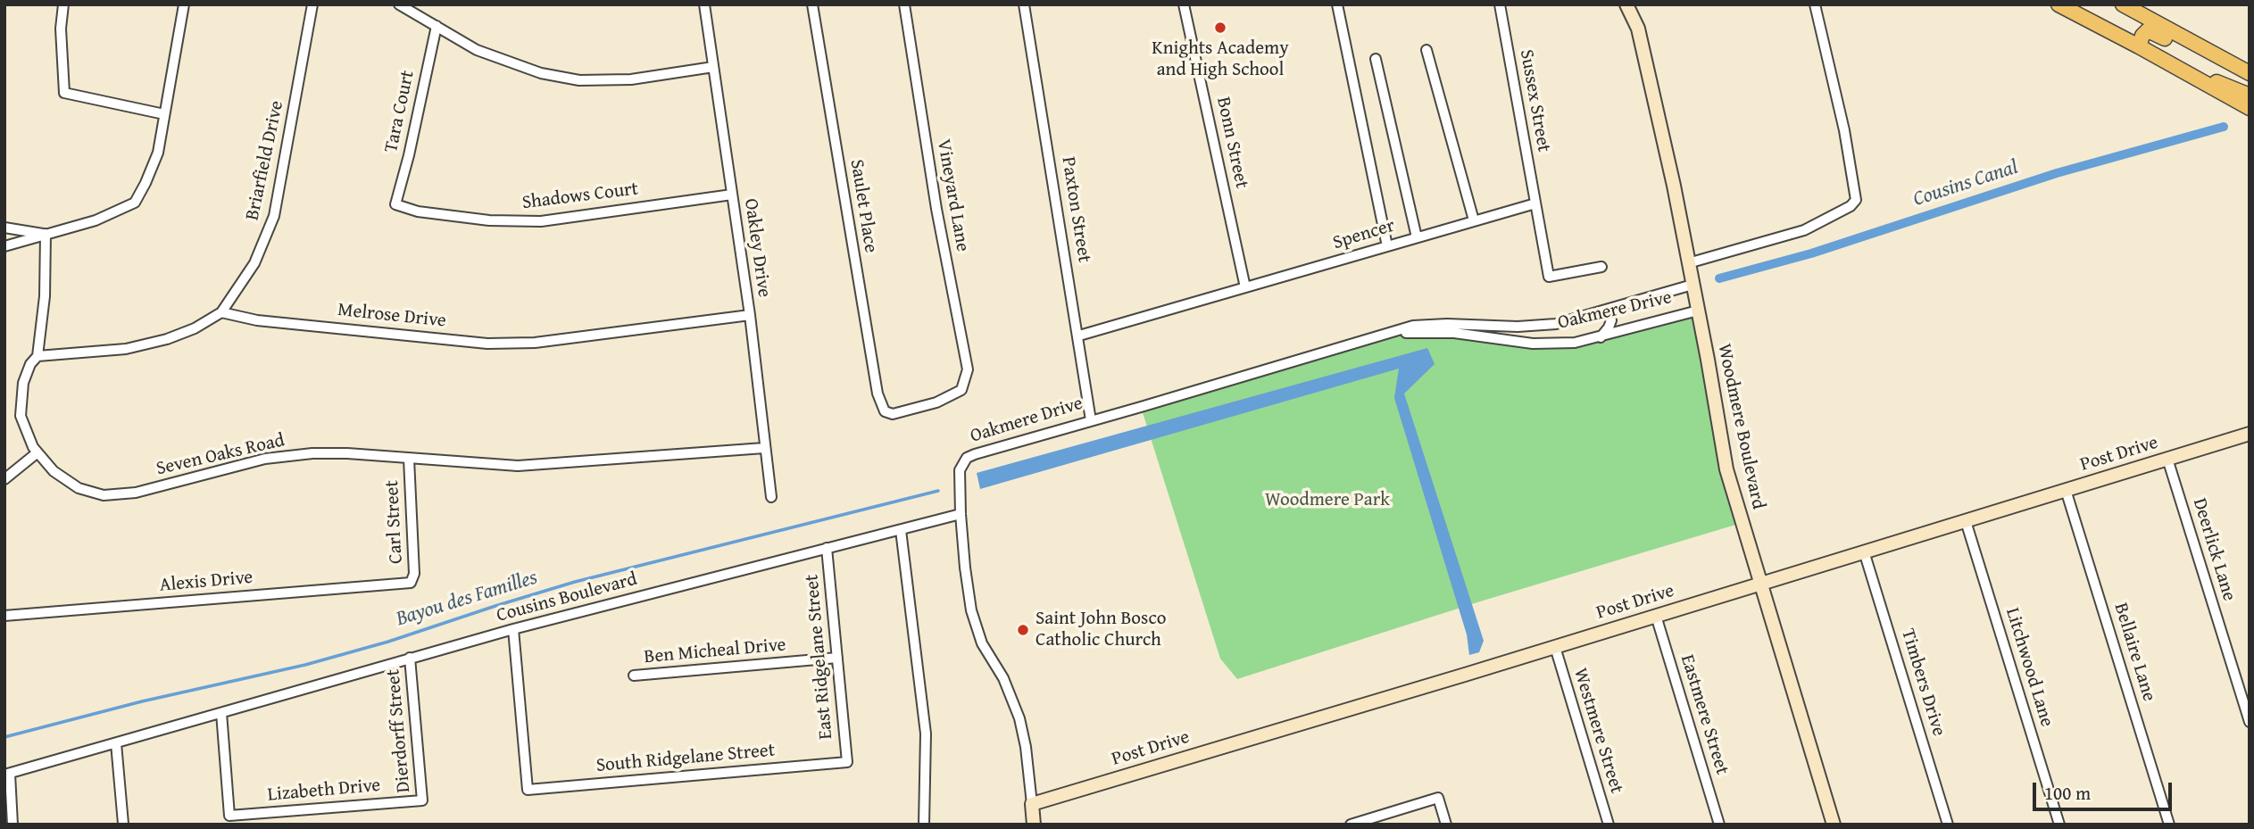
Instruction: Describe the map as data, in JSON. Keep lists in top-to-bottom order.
{
  "streets": {
    "street": [
      "Sussex Street",
      "Tara Court",
      "Bonn Street",
      "Briarfield Drive",
      "Vineyard Lane",
      "Shadows Court",
      "Saulet Place",
      "Paxton Street",
      "Spencer",
      "Oakley Drive",
      "Oakmere Drive",
      "Melrose Drive",
      "Woodmere Boulevard",
      "Post Drive",
      "Seven Oaks Road",
      "Carl Street",
      "Deerlick Lane",
      "Alexis Drive",
      "Cousins Boulevard",
      "Ben Micheal Drive",
      "Bellaire Lane",
      "East Ridgelane Street",
      "Litchwood Lane",
      "Timbers Drive",
      "Eastmere Street",
      "Dierdorff Street",
      "Westmere Street",
      "South Ridgelane Street",
      "Lizabeth Drive"
    ]
  },
  "crossings": [
    ["Sussex Street", "Spencer"],
    ["Tara Court", "Shadows Court"],
    ["Bonn Street", "Spencer"],
    ["Briarfield Drive", "Melrose Drive"],
    ["Vineyard Lane", "Saulet Place"],
    ["Shadows Court", "Oakley Drive"],
    ["Paxton Street", "Spencer"],
    ["Paxton Street", "Oakmere Drive"],
    ["Oakley Drive", "Melrose Drive"],
    ["Oakley Drive", "Seven Oaks Road"],
    ["Oakmere Drive", "Woodmere Boulevard"],
    ["Oakmere Drive", "Post Drive"],
    ["Oakmere Drive", "Cousins Boulevard"],
    ["Woodmere Boulevard", "Post Drive"],
    ["Post Drive", "Deerlick Lane"],
    ["Post Drive", "Bellaire Lane"],
    ["Post Drive", "Litchwood Lane"],
    ["Post Drive", "Timbers Drive"],
    ["Post Drive", "Eastmere Street"],
    ["Post Drive", "Westmere Street"],
    ["Seven Oaks Road", "Carl Street"],
    ["Carl Street", "Alexis Drive"],
    ["Cousins Boulevard", "East Ridgelane Street"],
    ["Cousins Boulevard", "Dierdorff Street"],
    ["Cousins Boulevard", "South Ridgelane Street"],
    ["Cousins Boulevard", "Lizabeth Drive"],
    ["Ben Micheal Drive", "East Ridgelane Street"],
    ["East Ridgelane Street", "South Ridgelane Street"],
    ["Dierdorff Street", "Lizabeth Drive"]
  ],
  "water": ["Cousins Canal", "Bayou des Familles"],
  "parks": ["Woodmere Park"],
  "places": ["Knights Academy and High School", "Saint John Bosco Catholic Church"],
  "scale_bar": "100 m"
}
